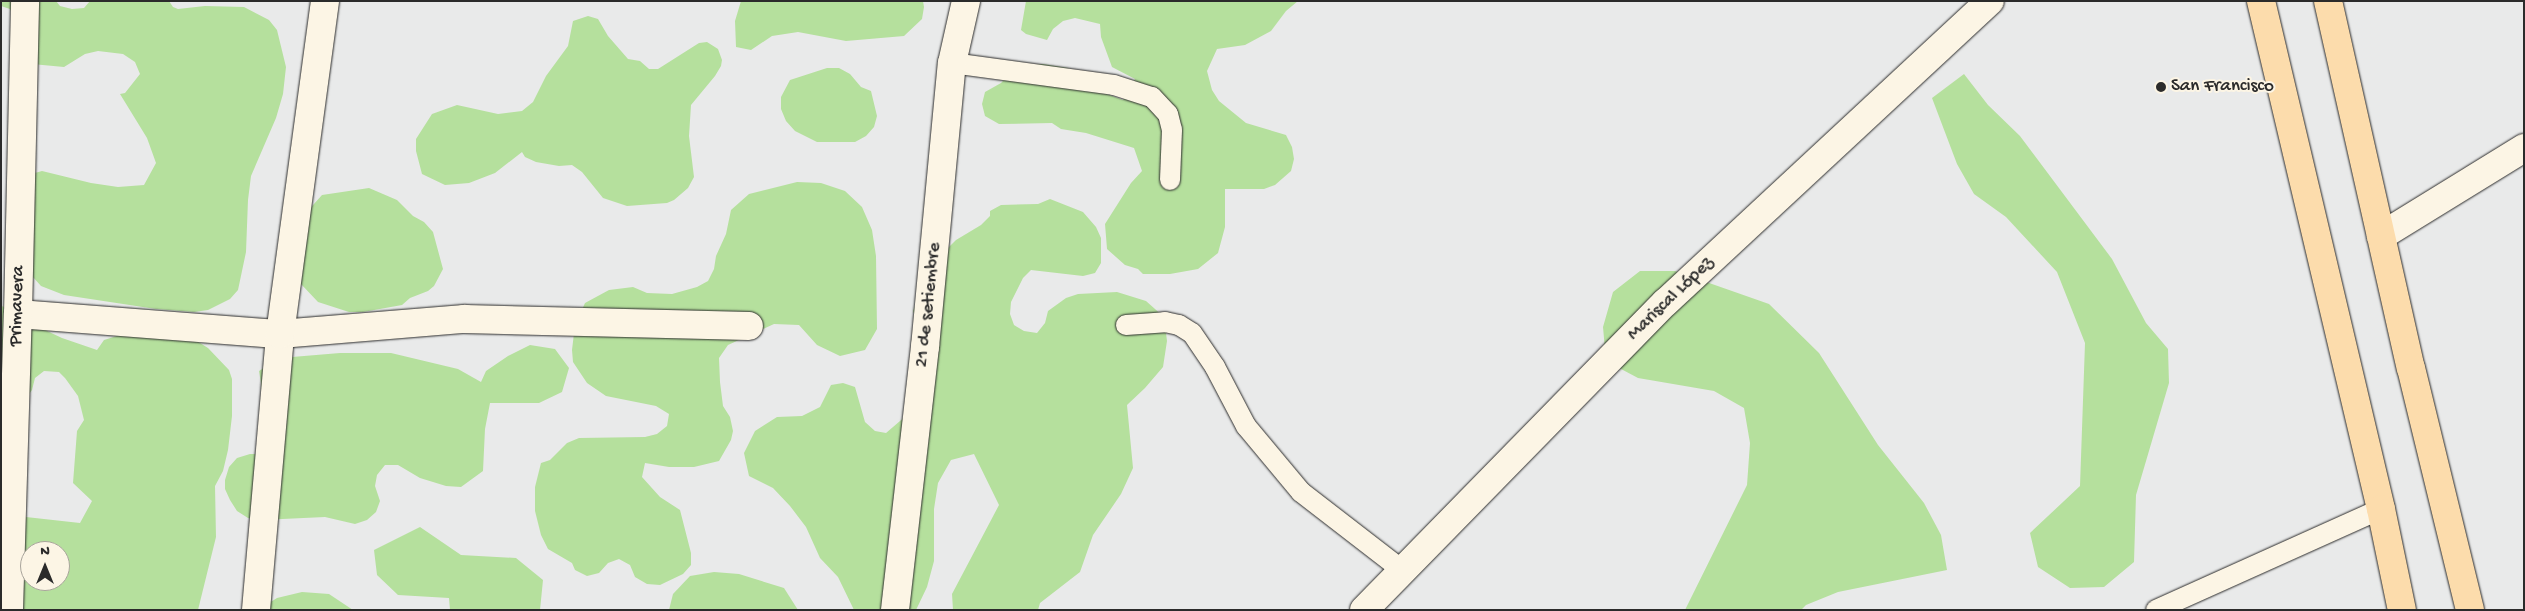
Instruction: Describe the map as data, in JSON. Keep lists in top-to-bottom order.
{
  "streets": {
    "street": ["Mariscal López", "21 de setiembre", "Primavera"]
  },
  "places": ["San Francisco"],
  "north": "top"
}
